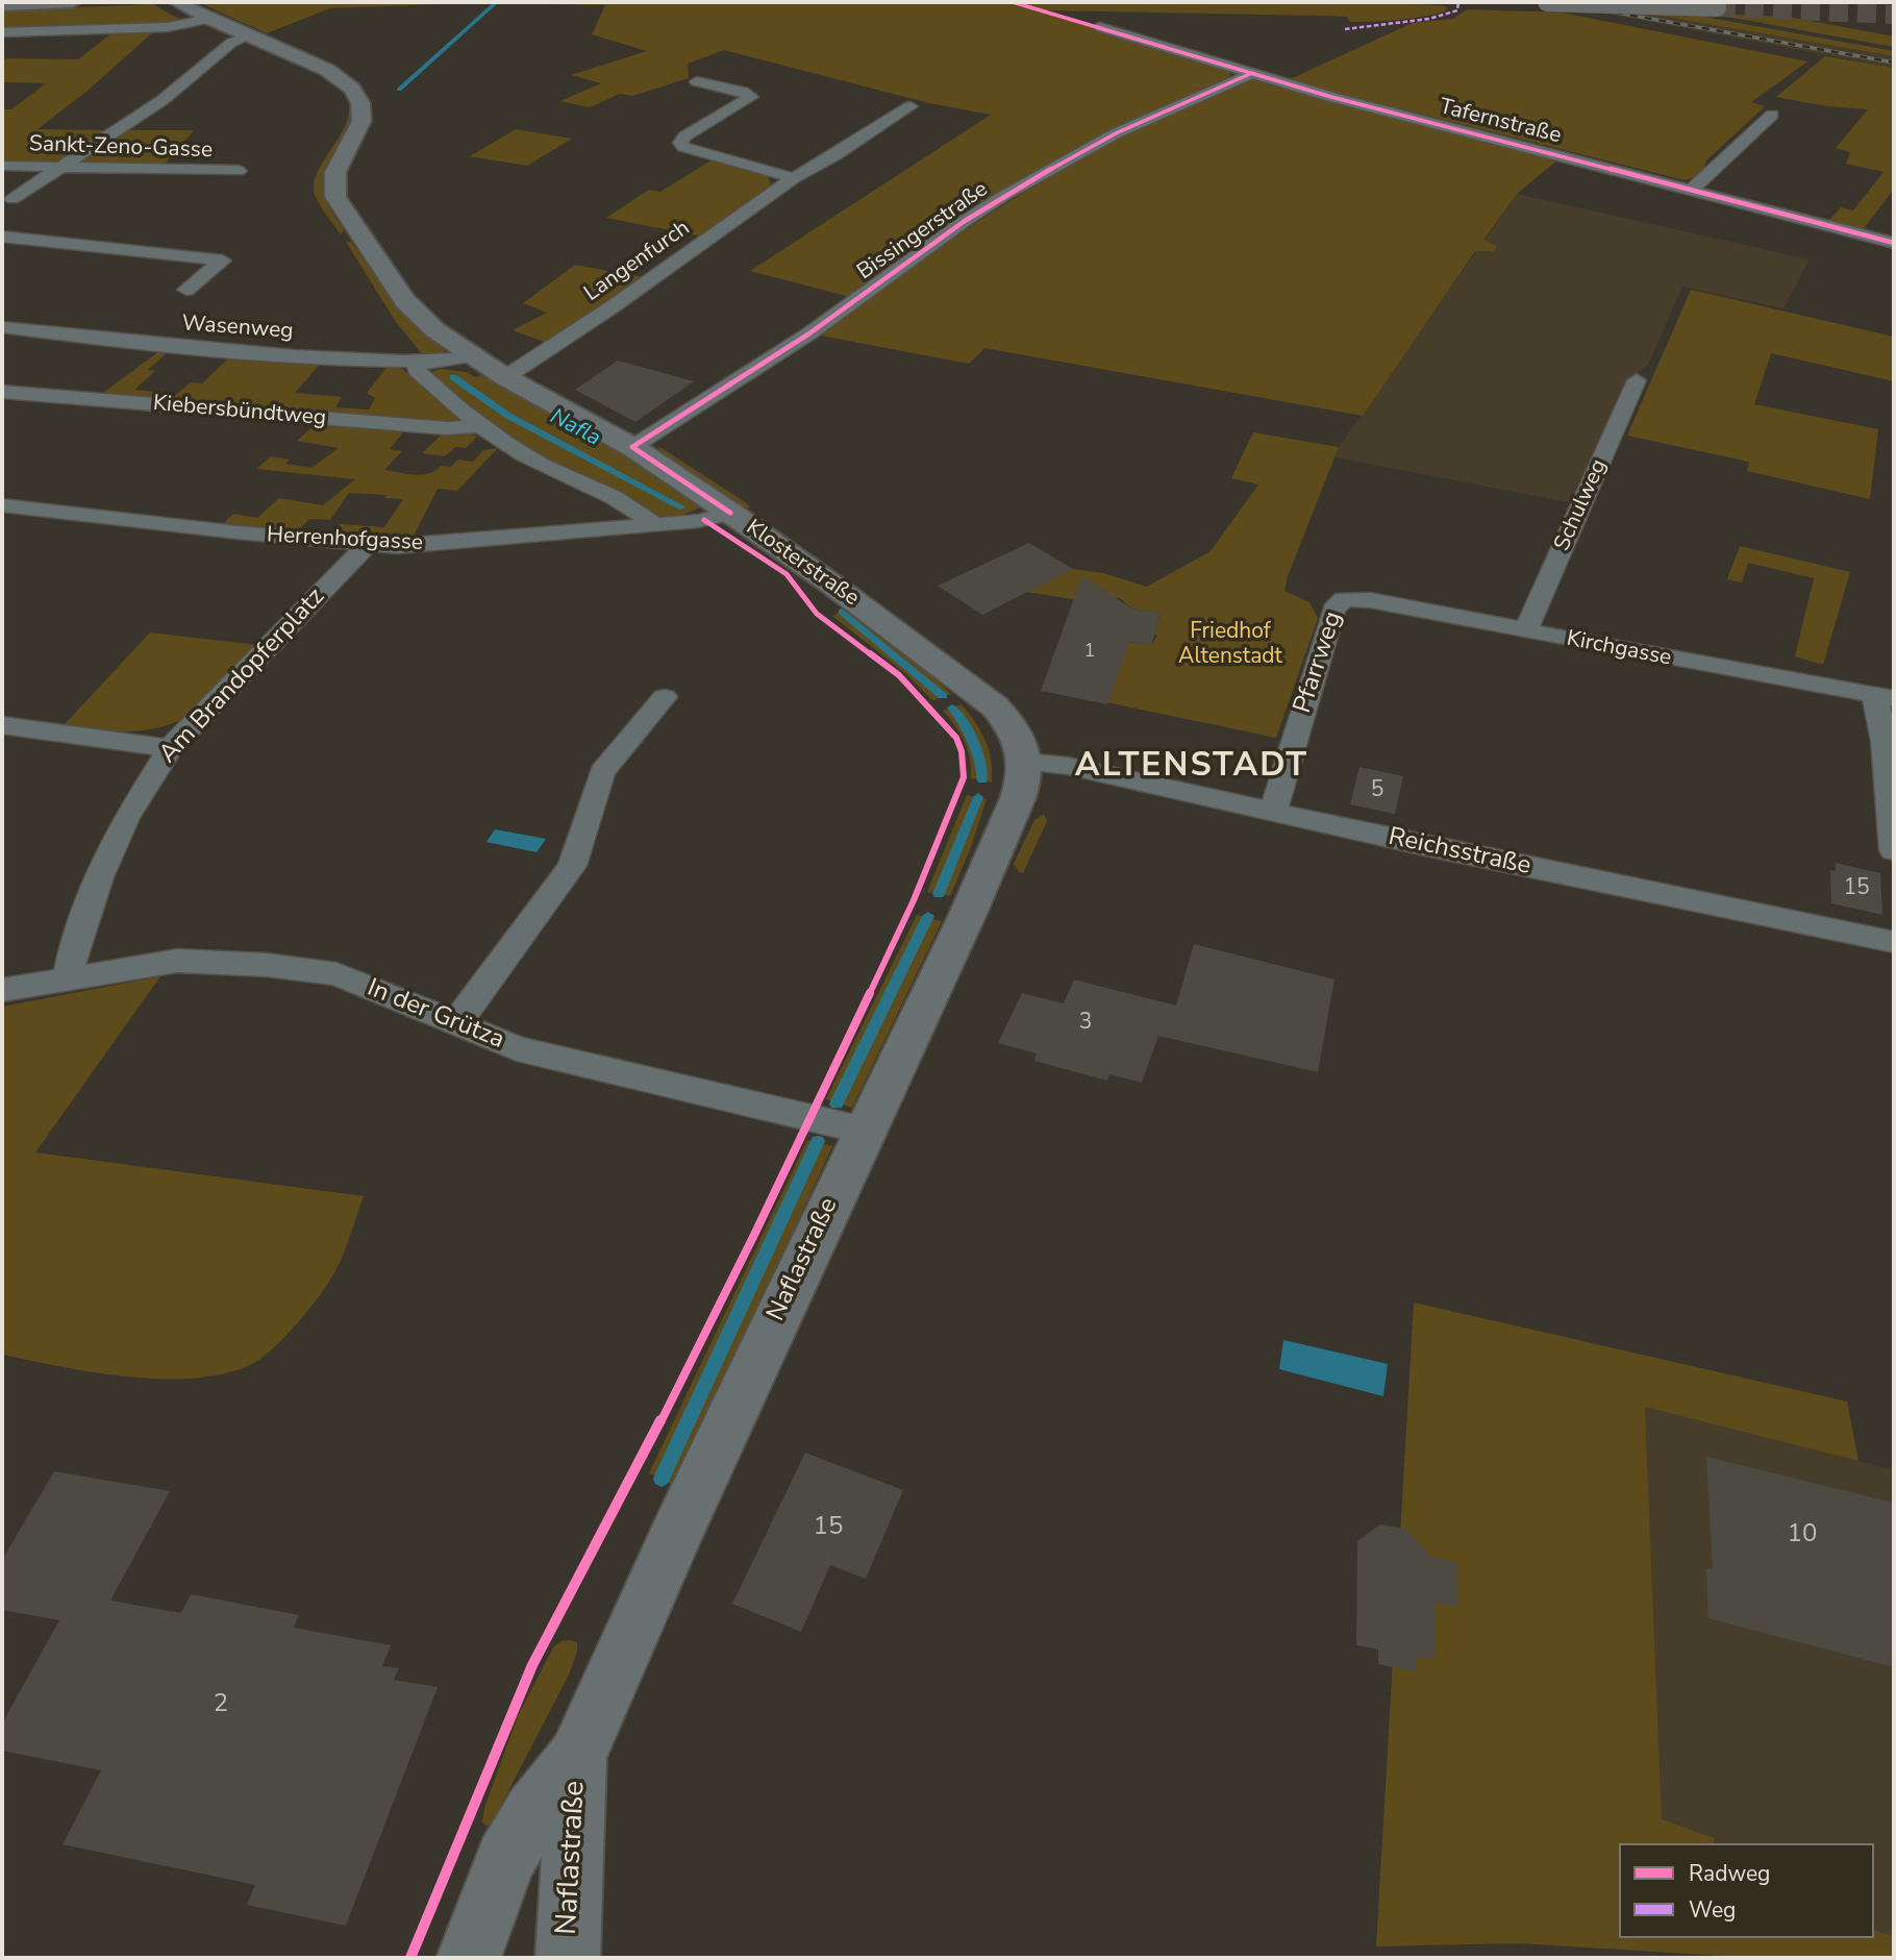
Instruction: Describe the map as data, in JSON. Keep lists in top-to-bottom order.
{
  "streets": {
    "main road": ["Klosterstraße", "Naflastraße"],
    "street": [
      "Tafernstraße",
      "Sankt-Zeno-Gasse",
      "Bissingerstraße",
      "Langenfurch",
      "Wasenweg",
      "Kiebersbündtweg",
      "Schulweg",
      "Herrenhofgasse",
      "Kirchgasse",
      "Pfarrweg",
      "Am Brandopferplatz",
      "Reichsstraße",
      "In der Grütza"
    ]
  },
  "crossings": [
    ["Tafernstraße", "Bissingerstraße"],
    ["Bissingerstraße", "Klosterstraße"],
    ["Langenfurch", "Klosterstraße"],
    ["Wasenweg", "Klosterstraße"],
    ["Schulweg", "Kirchgasse"],
    ["Herrenhofgasse", "Klosterstraße"],
    ["Herrenhofgasse", "Am Brandopferplatz"],
    ["Klosterstraße", "Reichsstraße"],
    ["Klosterstraße", "Naflastraße"],
    ["Kirchgasse", "Pfarrweg"],
    ["Pfarrweg", "Reichsstraße"],
    ["Am Brandopferplatz", "In der Grütza"],
    ["Reichsstraße", "Naflastraße"],
    ["In der Grütza", "Naflastraße"]
  ],
  "districts": ["ALTENSTADT"],
  "water": ["Nafla"],
  "parks": ["Friedhof Altenstadt"],
  "house_numbers": [
    "1",
    "5",
    "15",
    "3",
    "15",
    "10",
    "2"
  ],
  "legend": ["Radweg", "Weg"]
}
